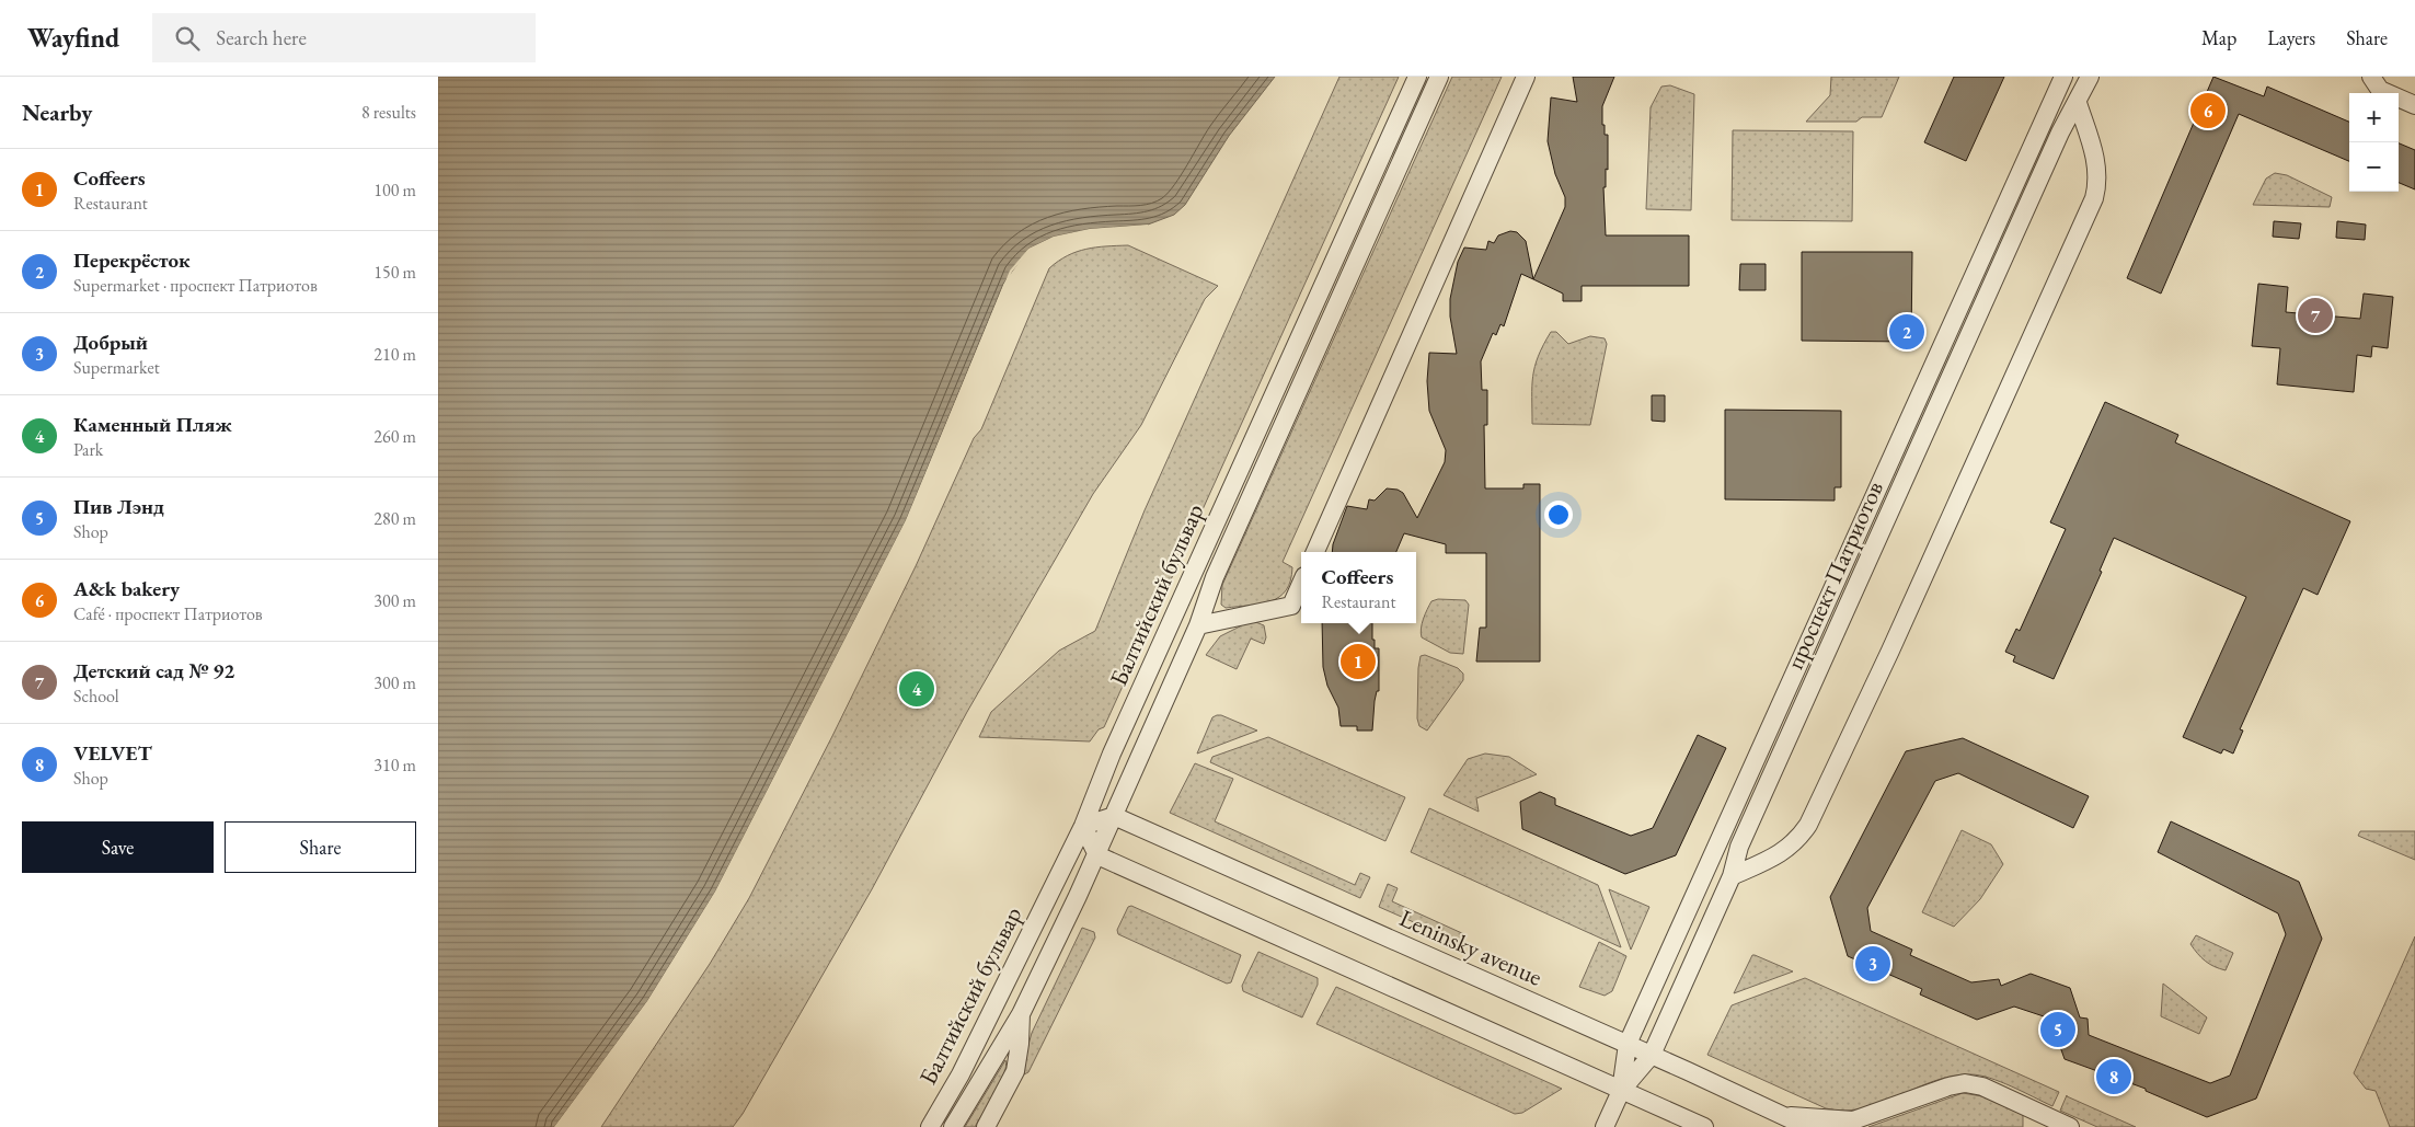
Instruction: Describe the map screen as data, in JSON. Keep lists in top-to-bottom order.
{
  "streets": {
    "street": ["проспект Патриотов", "Балтийский бульвар", "Leninsky avenue"]
  },
  "crossings": [
    ["проспект Патриотов", "Leninsky avenue"],
    ["Балтийский бульвар", "Leninsky avenue"]
  ],
  "page": {
    "header": "Wayfind",
    "search": "Search here",
    "nav": ["Map", "Layers", "Share"],
    "heading": ["Nearby", "8 results"],
    "pins": [
      "6",
      "7",
      "2",
      "1",
      "4",
      "3",
      "5",
      "8"
    ],
    "map_buttons": ["+", "−"],
    "list": [
      {
        "mark": "1",
        "name": "Coffeers",
        "note": "Restaurant",
        "value": "100 m"
      },
      {
        "mark": "2",
        "name": "Перекрёсток",
        "note": "Supermarket · проспект Патриотов",
        "value": "150 m"
      },
      {
        "mark": "3",
        "name": "Добрый",
        "note": "Supermarket",
        "value": "210 m"
      },
      {
        "mark": "4",
        "name": "Каменный Пляж",
        "note": "Park",
        "value": "260 m"
      },
      {
        "mark": "5",
        "name": "Пив Лэнд",
        "note": "Shop",
        "value": "280 m"
      },
      {
        "mark": "6",
        "name": "A&k bakery",
        "note": "Café · проспект Патриотов",
        "value": "300 m"
      },
      {
        "mark": "7",
        "name": "Детский сад № 92",
        "note": "School",
        "value": "300 m"
      },
      {
        "mark": "8",
        "name": "VELVET",
        "note": "Shop",
        "value": "310 m"
      }
    ],
    "popup": ["Coffeers", "Restaurant"],
    "buttons": ["Save", "Share"]
  }
}
